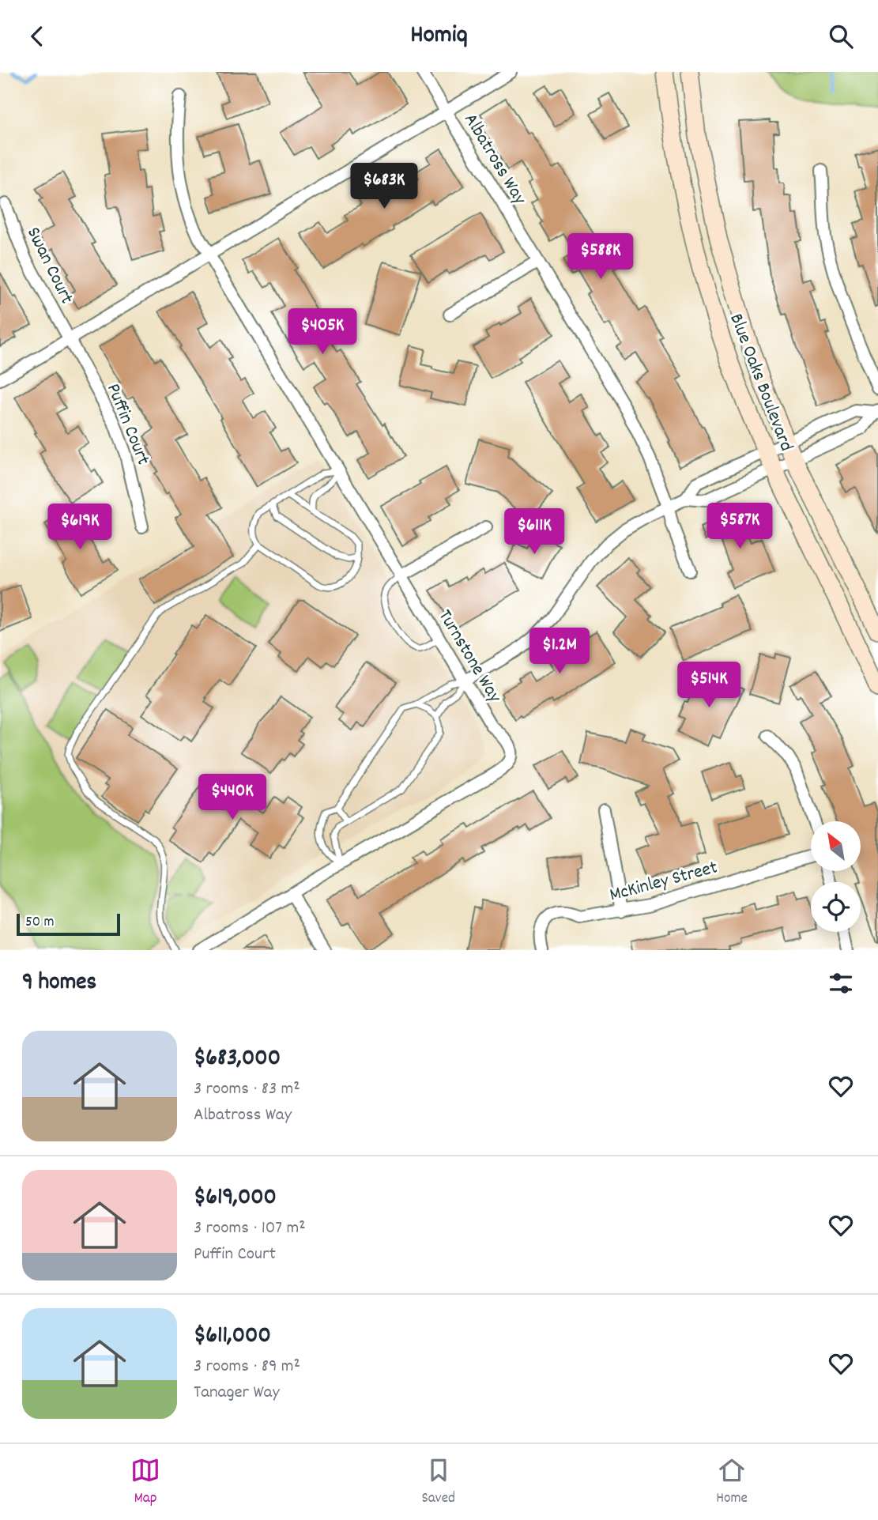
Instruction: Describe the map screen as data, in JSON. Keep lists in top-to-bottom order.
{
  "streets": {
    "main road": ["Blue Oaks Boulevard"],
    "street": [
      "Albatross Way",
      "Swan Court",
      "Puffin Court",
      "Turnstone Way",
      "McKinley Street"
    ]
  },
  "crossings": [
    ["Albatross Way", "Swan Court"],
    ["Albatross Way", "Puffin Court"],
    ["Albatross Way", "Turnstone Way"],
    ["Swan Court", "Puffin Court"]
  ],
  "scale_bar": "50 m",
  "north": "top left",
  "page": {
    "header": "Homiq",
    "price": [
      "$683K",
      "$588K",
      "$405K",
      "$587K",
      "$619K",
      "$611K",
      "$1.2M",
      "$514K",
      "$440K"
    ],
    "scale": "50 m",
    "heading": "9 homes",
    "list": [
      {
        "name": "$683,000",
        "note": "3 rooms · 83 m² · Albatross Way"
      },
      {
        "name": "$619,000",
        "note": "3 rooms · 107 m² · Puffin Court"
      },
      {
        "name": "$611,000",
        "note": "3 rooms · 89 m² · Tanager Way"
      }
    ],
    "tabs": ["Map", "Saved", "Home"]
  }
}
